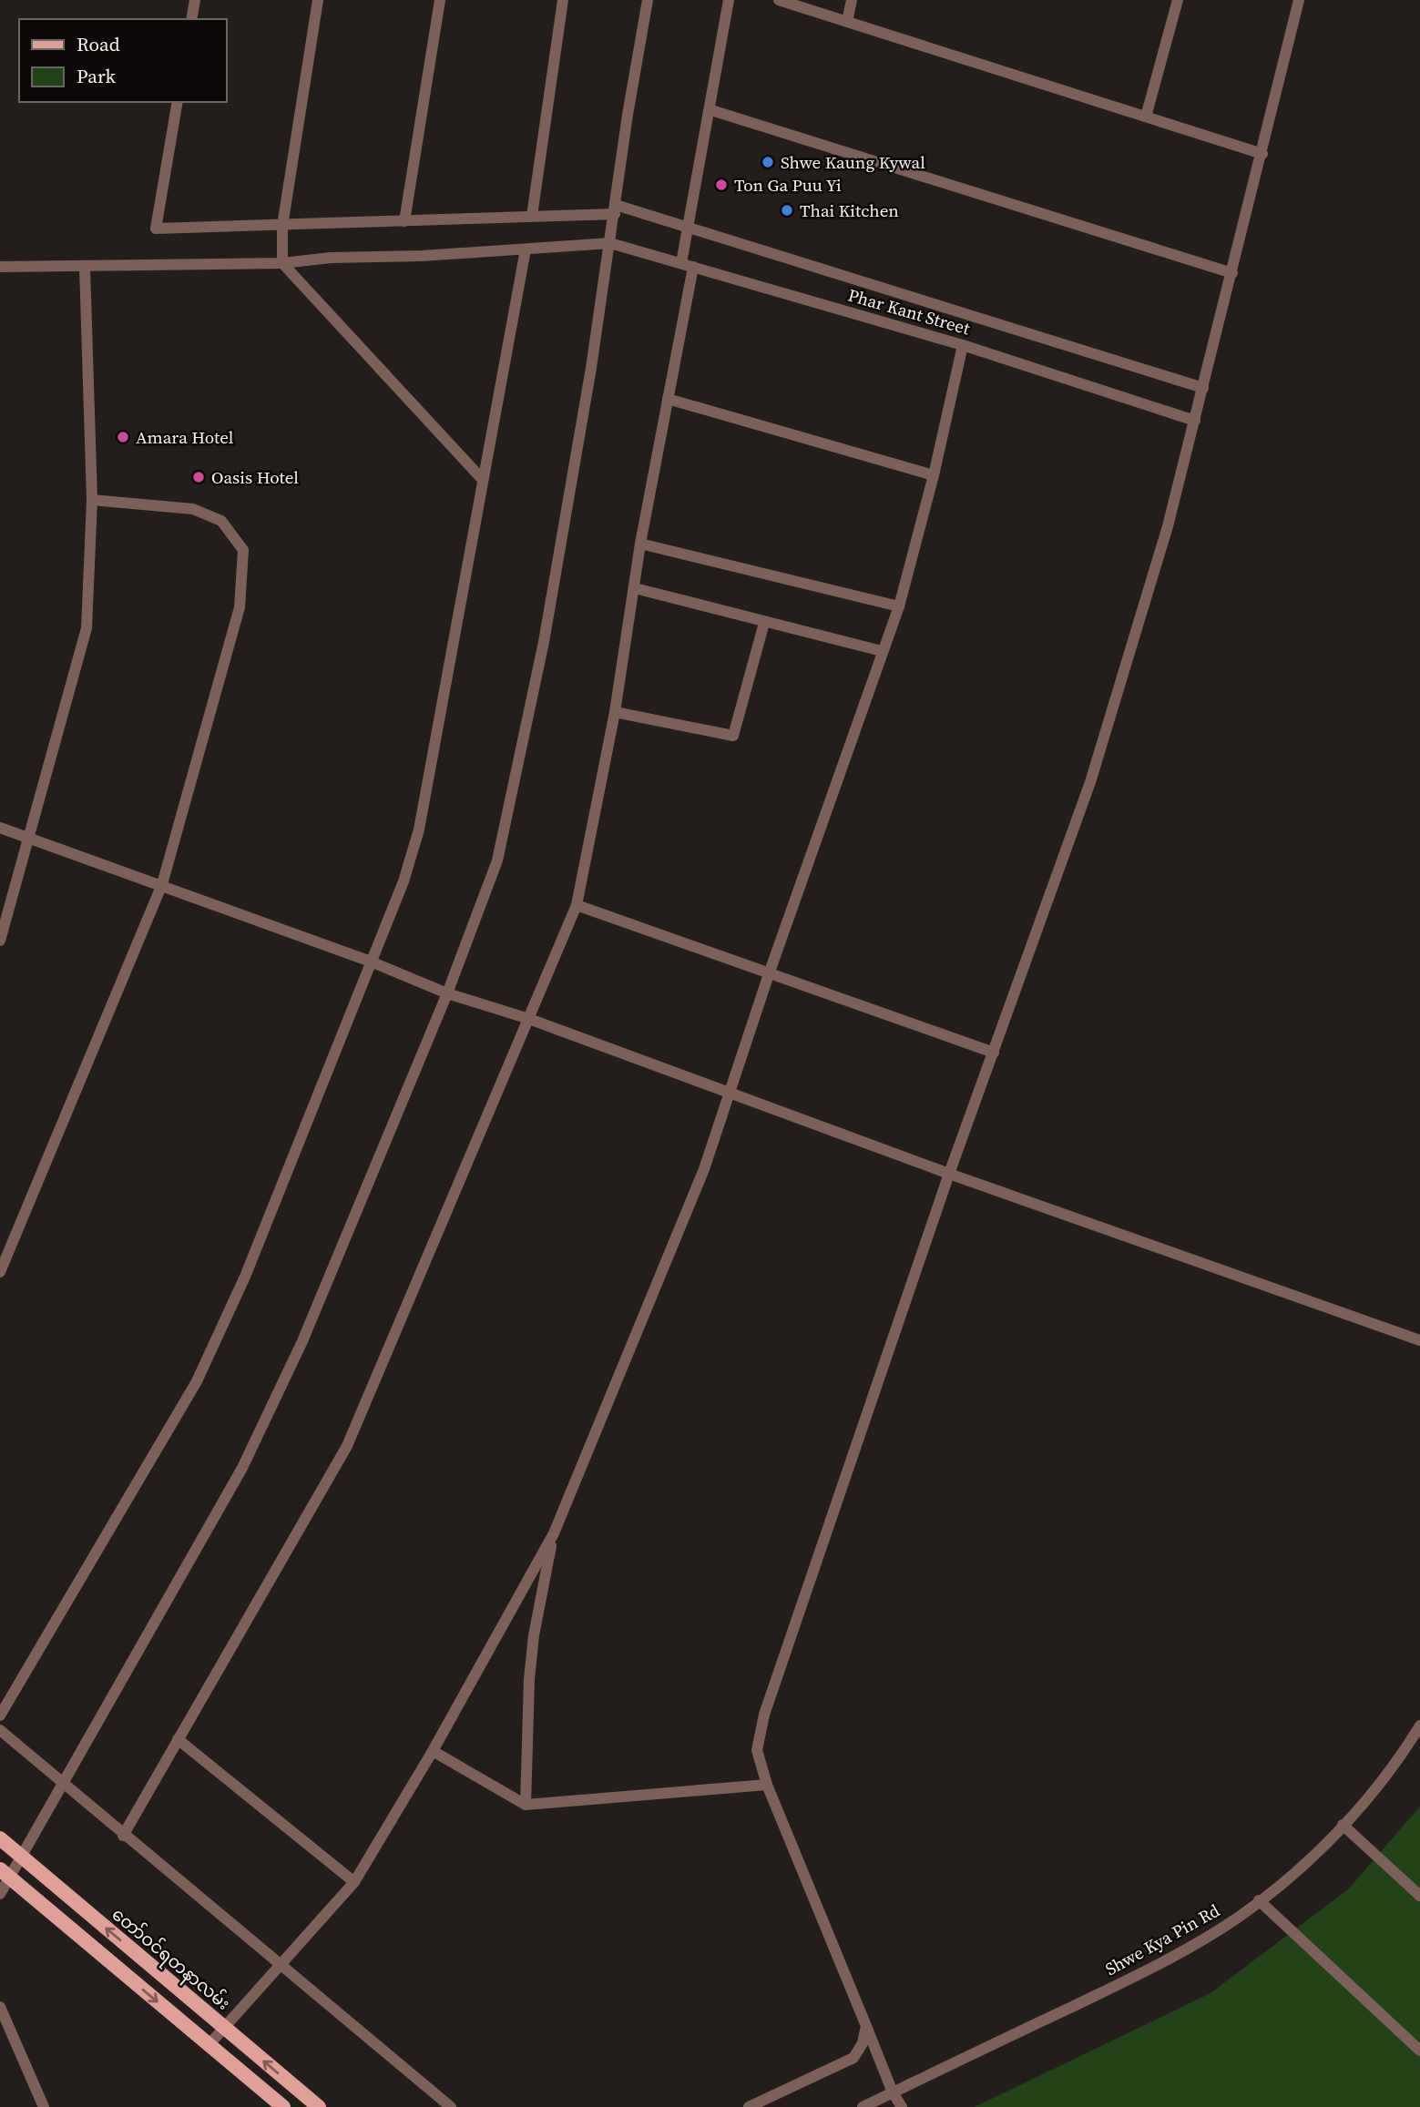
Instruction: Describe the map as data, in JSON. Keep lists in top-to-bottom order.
{
  "streets": {
    "main road": ["တော်ဝင်ရတနာလမ်း"],
    "street": ["Phar Kant Street", "Shwe Kya Pin Rd"]
  },
  "places": [
    "Shwe Kaung Kywal",
    "Ton Ga Puu Yi",
    "Thai Kitchen",
    "Amara Hotel",
    "Oasis Hotel"
  ],
  "legend": ["Road", "Park"]
}
